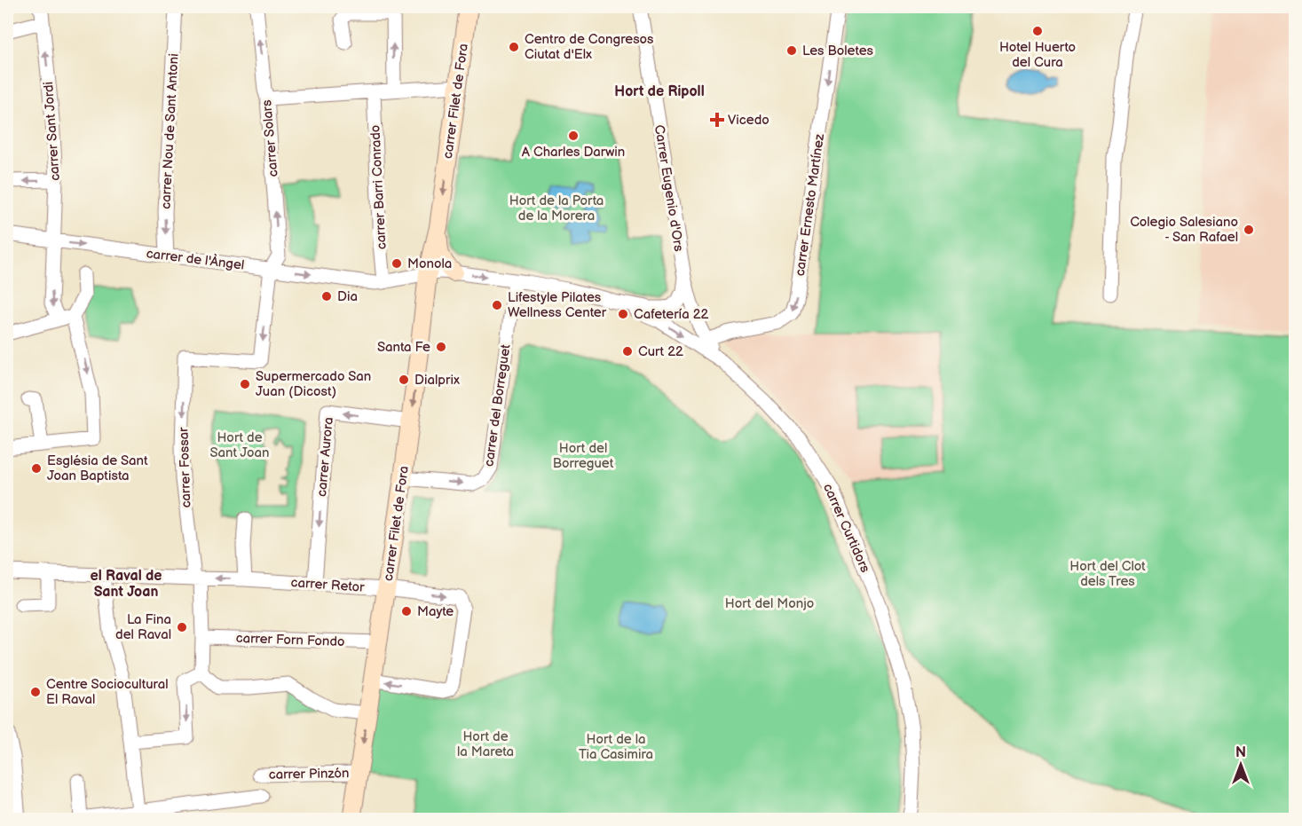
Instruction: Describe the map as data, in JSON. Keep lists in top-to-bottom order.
{
  "streets": {
    "street": [
      "carrer Filet de Fora",
      "carrer Sant Jordi",
      "carrer Nou de Sant Antoni",
      "carrer Solars",
      "carrer Barri Conrado",
      "Carrer Eugenio d'Ors",
      "carrer Ernesto Martínez",
      "carrer de l'Àngel",
      "carrer del Borreguet",
      "carrer Aurora",
      "carrer Fossar",
      "carrer Curtidors",
      "carrer Retor",
      "carrer Forn Fondo",
      "carrer Pinzón"
    ]
  },
  "crossings": [
    ["carrer Filet de Fora", "carrer de l'Àngel"],
    ["carrer Filet de Fora", "carrer del Borreguet"],
    ["carrer Filet de Fora", "carrer Aurora"],
    ["carrer Filet de Fora", "carrer Curtidors"],
    ["carrer Filet de Fora", "carrer Retor"],
    ["carrer Filet de Fora", "carrer Forn Fondo"],
    ["carrer Filet de Fora", "carrer Pinzón"],
    ["carrer Sant Jordi", "carrer de l'Àngel"],
    ["carrer Nou de Sant Antoni", "carrer de l'Àngel"],
    ["carrer Solars", "carrer de l'Àngel"],
    ["carrer Solars", "carrer Fossar"],
    ["carrer Barri Conrado", "carrer de l'Àngel"],
    ["Carrer Eugenio d'Ors", "carrer Ernesto Martínez"],
    ["Carrer Eugenio d'Ors", "carrer Curtidors"],
    ["carrer de l'Àngel", "carrer Curtidors"],
    ["carrer del Borreguet", "carrer Curtidors"],
    ["carrer Aurora", "carrer Retor"],
    ["carrer Fossar", "carrer Retor"],
    ["carrer Fossar", "carrer Forn Fondo"]
  ],
  "one_way": [
    "carrer Filet de Fora",
    "carrer Nou de Sant Antoni",
    "carrer Ernesto Martínez",
    "carrer de l'Àngel"
  ],
  "districts": ["Hort de Ripoll", "el Raval de Sant Joan"],
  "parks": [
    "Hort de la Porta de la Morera",
    "Hort de Sant Joan",
    "Hort del Borreguet",
    "Hort del Clot dels Tres",
    "Hort del Monjo",
    "Hort de la Mareta",
    "Hort de la Tia Casimira"
  ],
  "places": {
    "other": [
      "Hotel Huerto del Cura",
      "Centro de Congresos Ciutat d'Elx",
      "Les Boletes",
      "A Charles Darwin",
      "Colegio Salesiano - San Rafael",
      "Monola",
      "Dia",
      "Lifestyle Pilates Wellness Center",
      "Cafetería 22",
      "Santa Fe",
      "Curt 22",
      "Dialprix",
      "Supermercado San Juan (Dicost)",
      "Església de Sant Joan Baptista",
      "Mayte",
      "La Fina del Raval",
      "Centre Sociocultural El Raval"
    ],
    "health": ["Vicedo"]
  },
  "north": "top"
}
